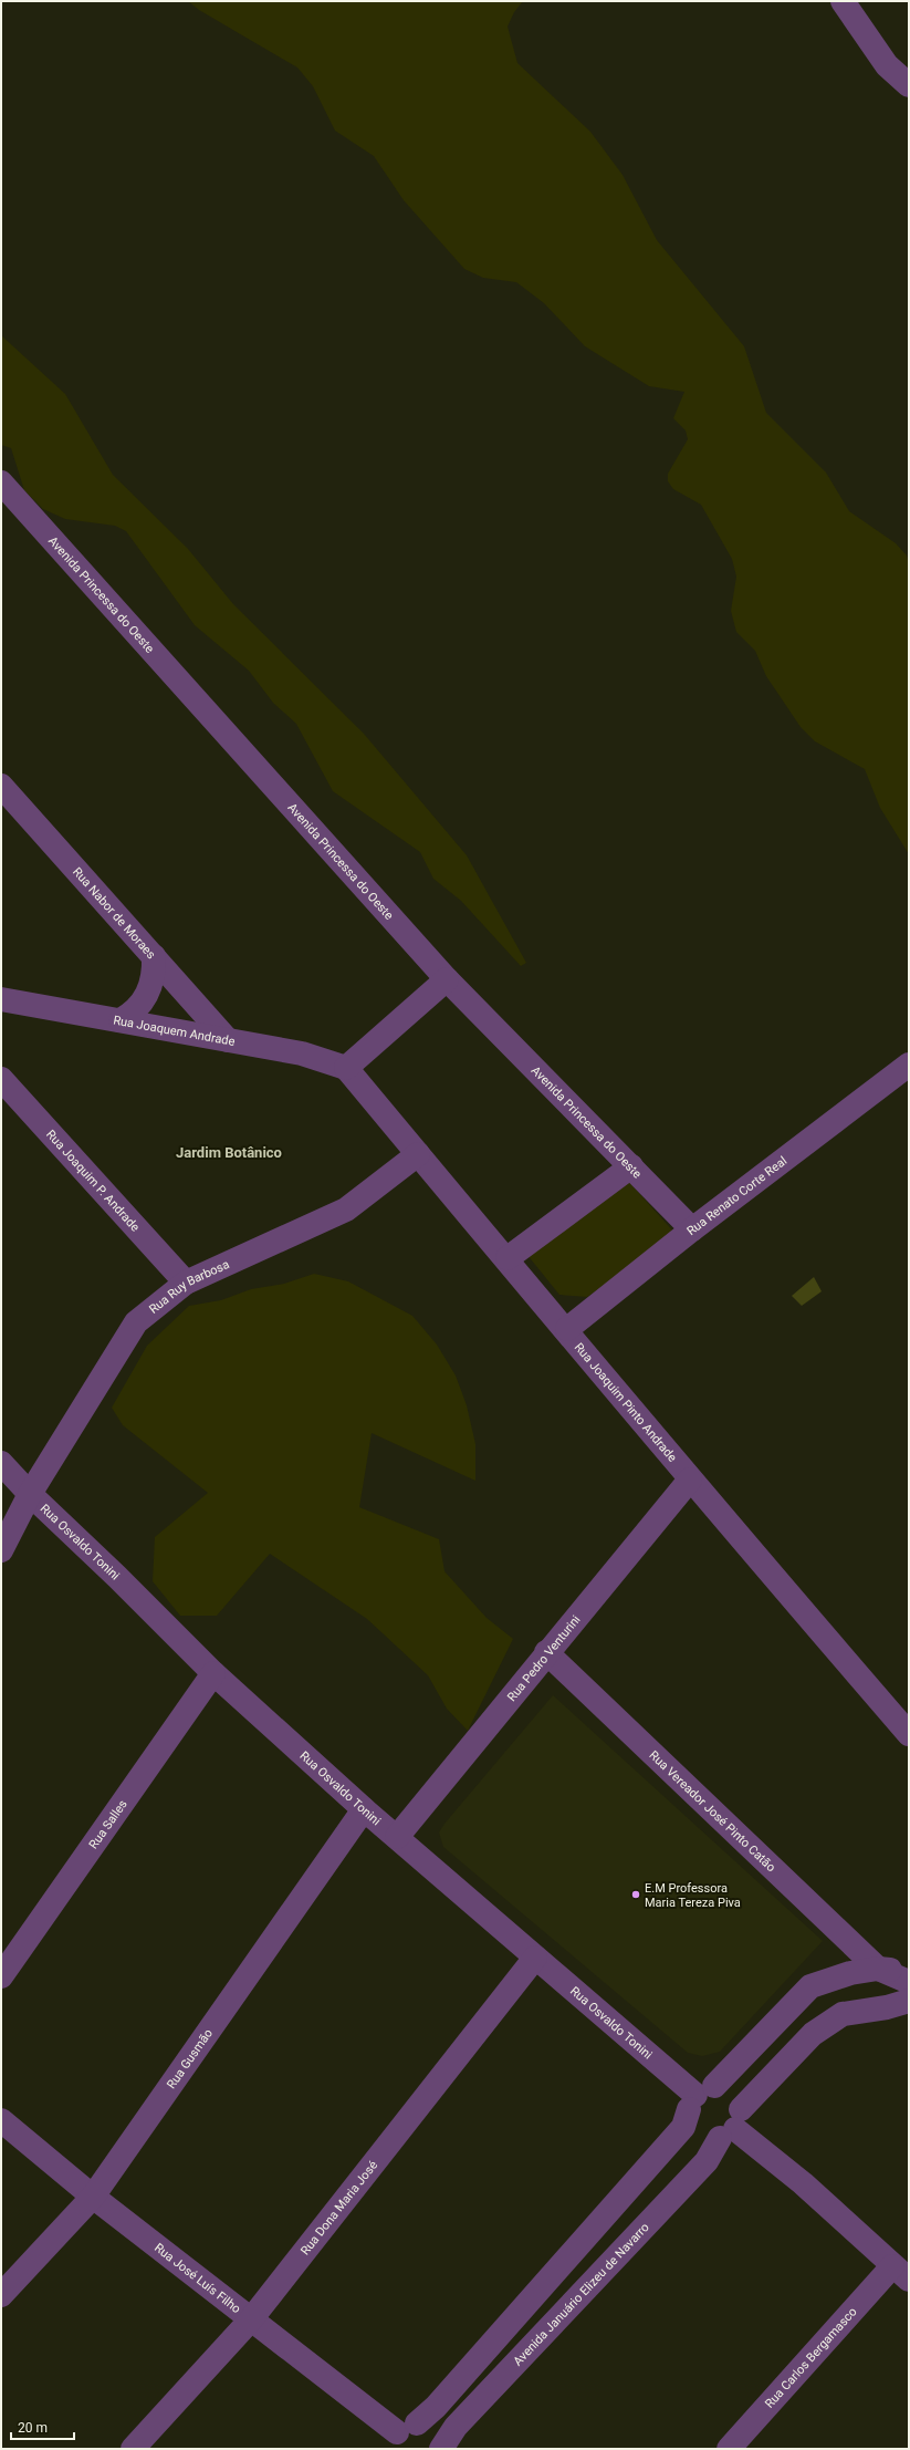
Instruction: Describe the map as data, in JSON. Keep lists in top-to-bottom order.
{
  "streets": {
    "street": [
      "Avenida Princessa do Oeste",
      "Rua Nabor de Moraes",
      "Rua Joaquem Andrade",
      "Rua Joaquim P. Andrade",
      "Rua Renato Corte Real",
      "Rua Ruy Barbosa",
      "Rua Joaquim Pinto Andrade",
      "Rua Osvaldo Tonini",
      "Rua Pedro Venturini",
      "Rua Vereador José Pinto Catão",
      "Rua Salles",
      "Rua Gusmão",
      "Rua Dona Maria José",
      "Rua José Luís Filho",
      "Avenida Januário Elizeu de Navarro",
      "Rua Carlos Bergamasco"
    ]
  },
  "crossings": [
    ["Avenida Princessa do Oeste", "Rua Renato Corte Real"],
    ["Rua Nabor de Moraes", "Rua Joaquem Andrade"],
    ["Rua Joaquem Andrade", "Rua Joaquim Pinto Andrade"],
    ["Rua Joaquim P. Andrade", "Rua Ruy Barbosa"],
    ["Rua Renato Corte Real", "Rua Joaquim Pinto Andrade"],
    ["Rua Ruy Barbosa", "Rua Joaquim Pinto Andrade"],
    ["Rua Ruy Barbosa", "Rua Osvaldo Tonini"],
    ["Rua Joaquim Pinto Andrade", "Rua Pedro Venturini"],
    ["Rua Osvaldo Tonini", "Rua Pedro Venturini"],
    ["Rua Osvaldo Tonini", "Rua Salles"],
    ["Rua Osvaldo Tonini", "Rua Gusmão"],
    ["Rua Osvaldo Tonini", "Rua Dona Maria José"],
    ["Rua Osvaldo Tonini", "Avenida Januário Elizeu de Navarro"],
    ["Rua Pedro Venturini", "Rua Vereador José Pinto Catão"],
    ["Rua Gusmão", "Rua José Luís Filho"],
    ["Rua Dona Maria José", "Rua José Luís Filho"],
    ["Rua José Luís Filho", "Avenida Januário Elizeu de Navarro"]
  ],
  "districts": ["Jardim Botânico"],
  "places": ["E.M Professora Maria Tereza Piva"],
  "scale_bar": "20 m"
}
